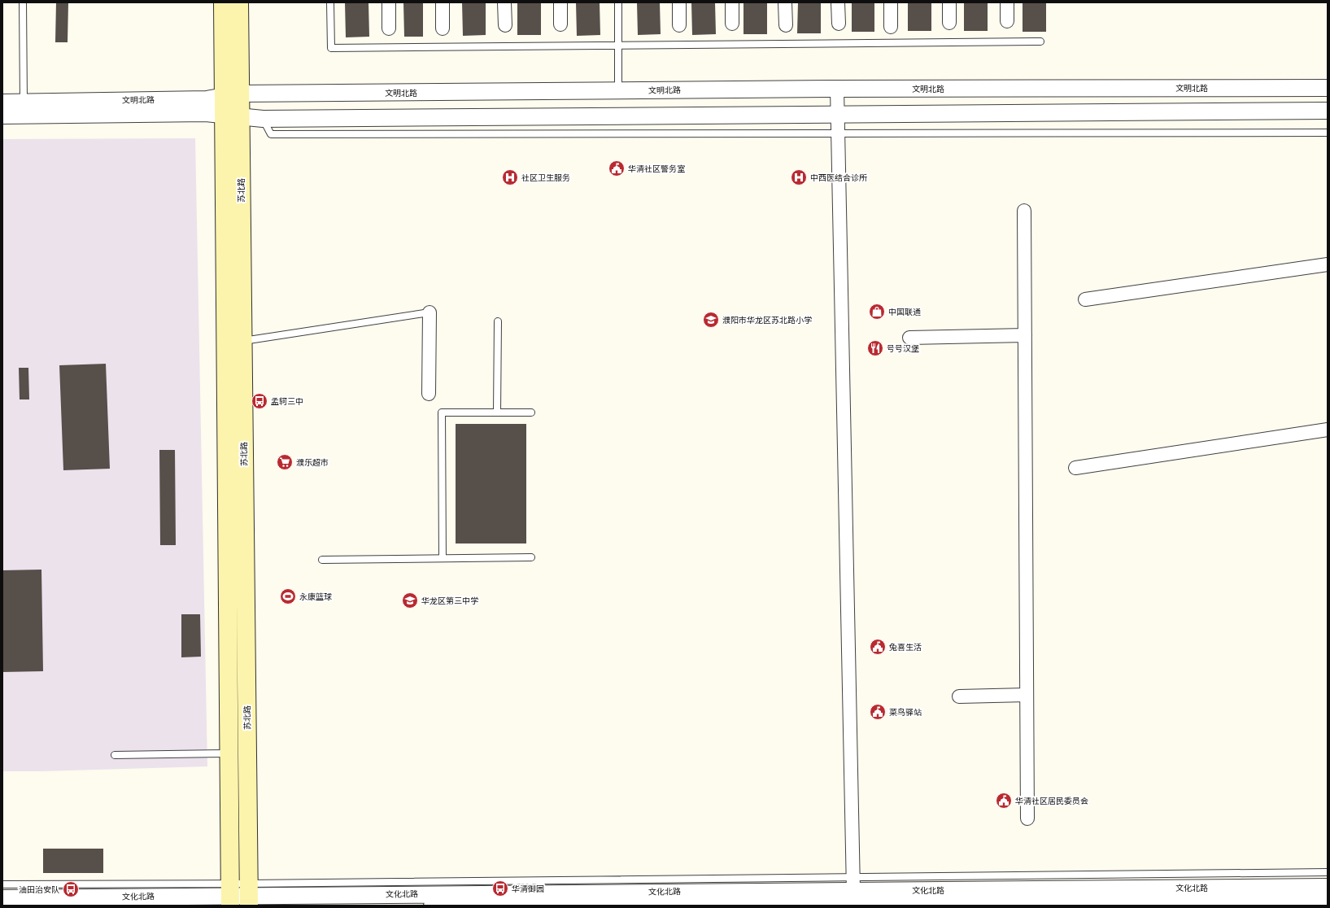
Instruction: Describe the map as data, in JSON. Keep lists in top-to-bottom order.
{
  "streets": {
    "main road": ["苏北路"],
    "street": ["文明北路", "文化北路"]
  },
  "crossings": [
    ["文明北路", "苏北路"],
    ["苏北路", "文化北路"]
  ],
  "places": {
    "public building": [
      "华清社区警务室",
      "兔喜生活",
      "菜鸟驿站",
      "华清社区居民委员会"
    ],
    "hospital": ["社区卫生服务", "中西医结合诊所"],
    "shop": ["中国联通"],
    "school or university": ["濮阳市华龙区苏北路小学", "华龙区第三中学"],
    "restaurant": ["号号汉堡"],
    "bus stop": ["孟轲三中", "华清御园", "油田治安队"],
    "supermarket": ["濮乐超市"],
    "sports": ["永康篮球"]
  }
}
